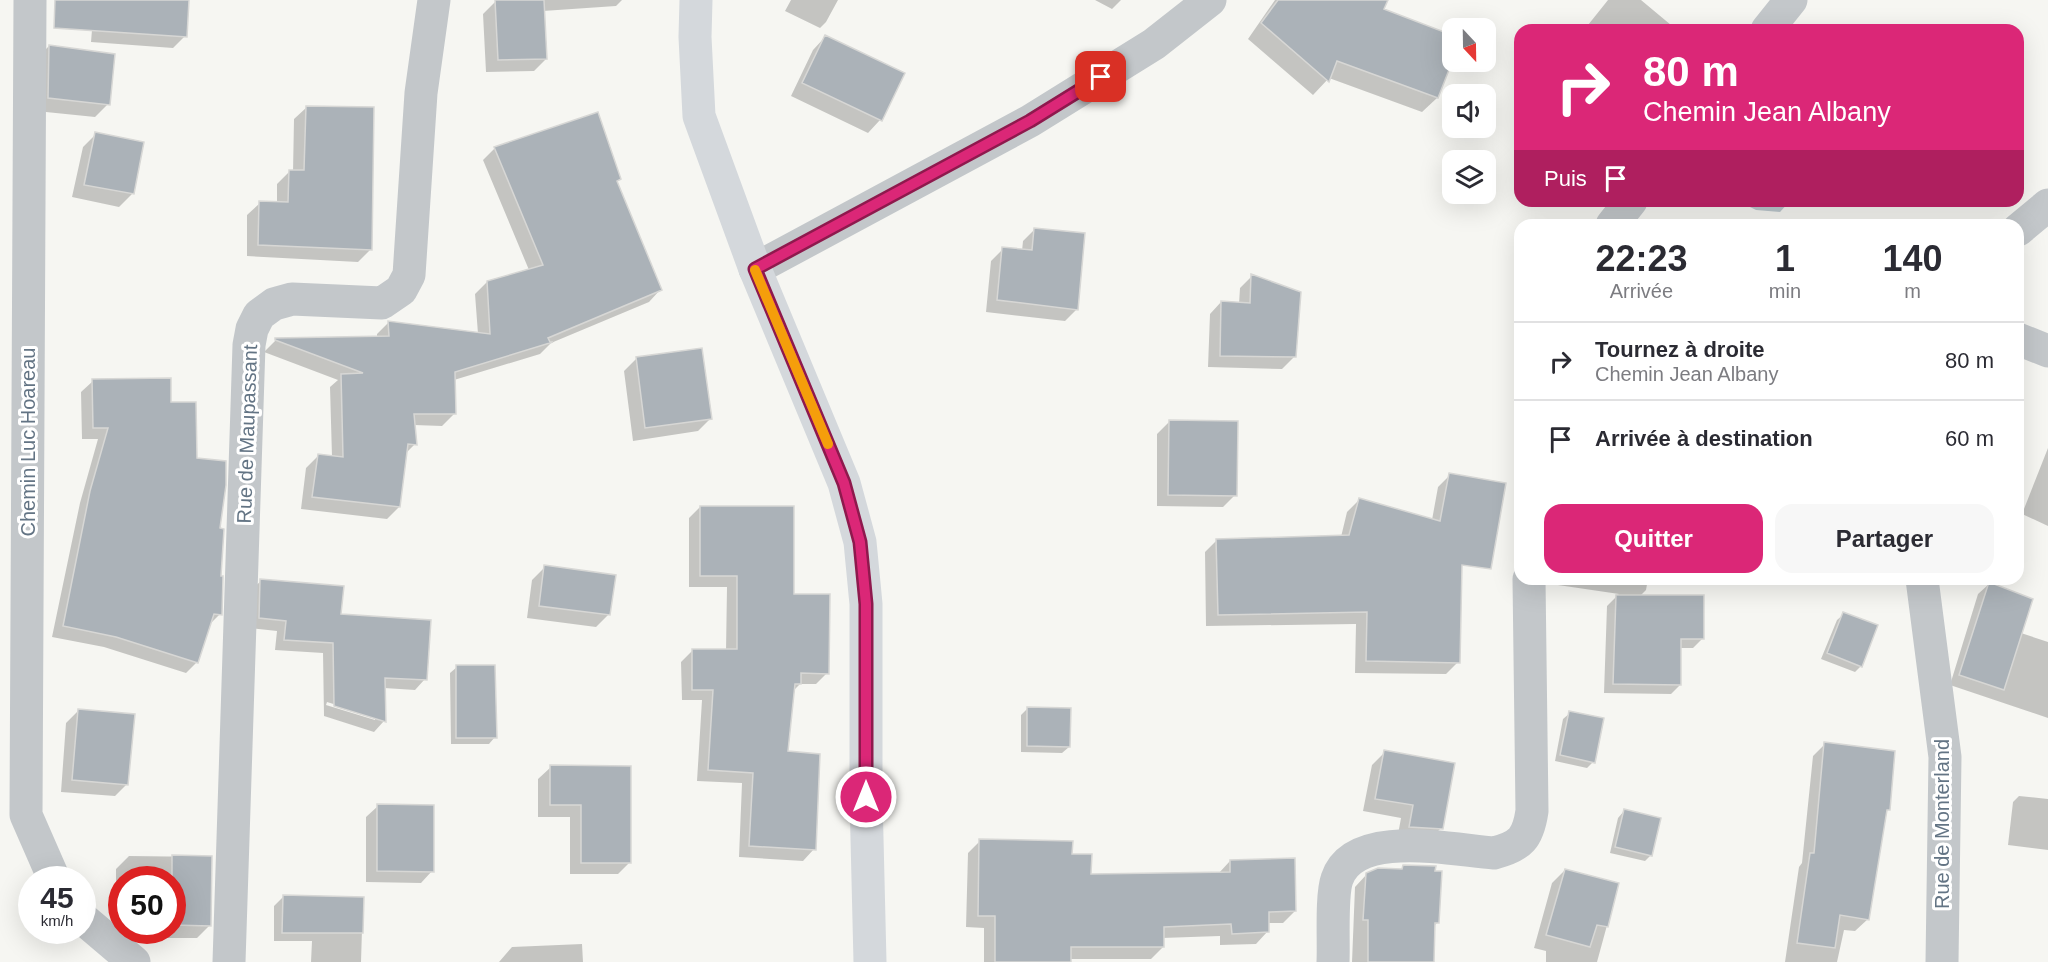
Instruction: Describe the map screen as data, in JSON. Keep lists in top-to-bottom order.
{
  "streets": {
    "street": ["Rue de Maupassant", "Chemin Luc Hoareau", "Rue de Monterland"]
  },
  "north": "bottom",
  "page": {
    "turn": ["80 m", "Chemin Jean Albany"],
    "then": "Puis",
    "eta": [
      "22:23",
      "Arrivée",
      "1",
      "min",
      "140",
      "m"
    ],
    "list": [
      {
        "name": "Tournez à droite",
        "note": "Chemin Jean Albany",
        "value": "80 m"
      },
      {
        "name": "Arrivée à destination",
        "value": "60 m"
      }
    ],
    "buttons": ["Quitter", "Partager"],
    "speed": "45 km/h",
    "limit": "50"
  }
}
